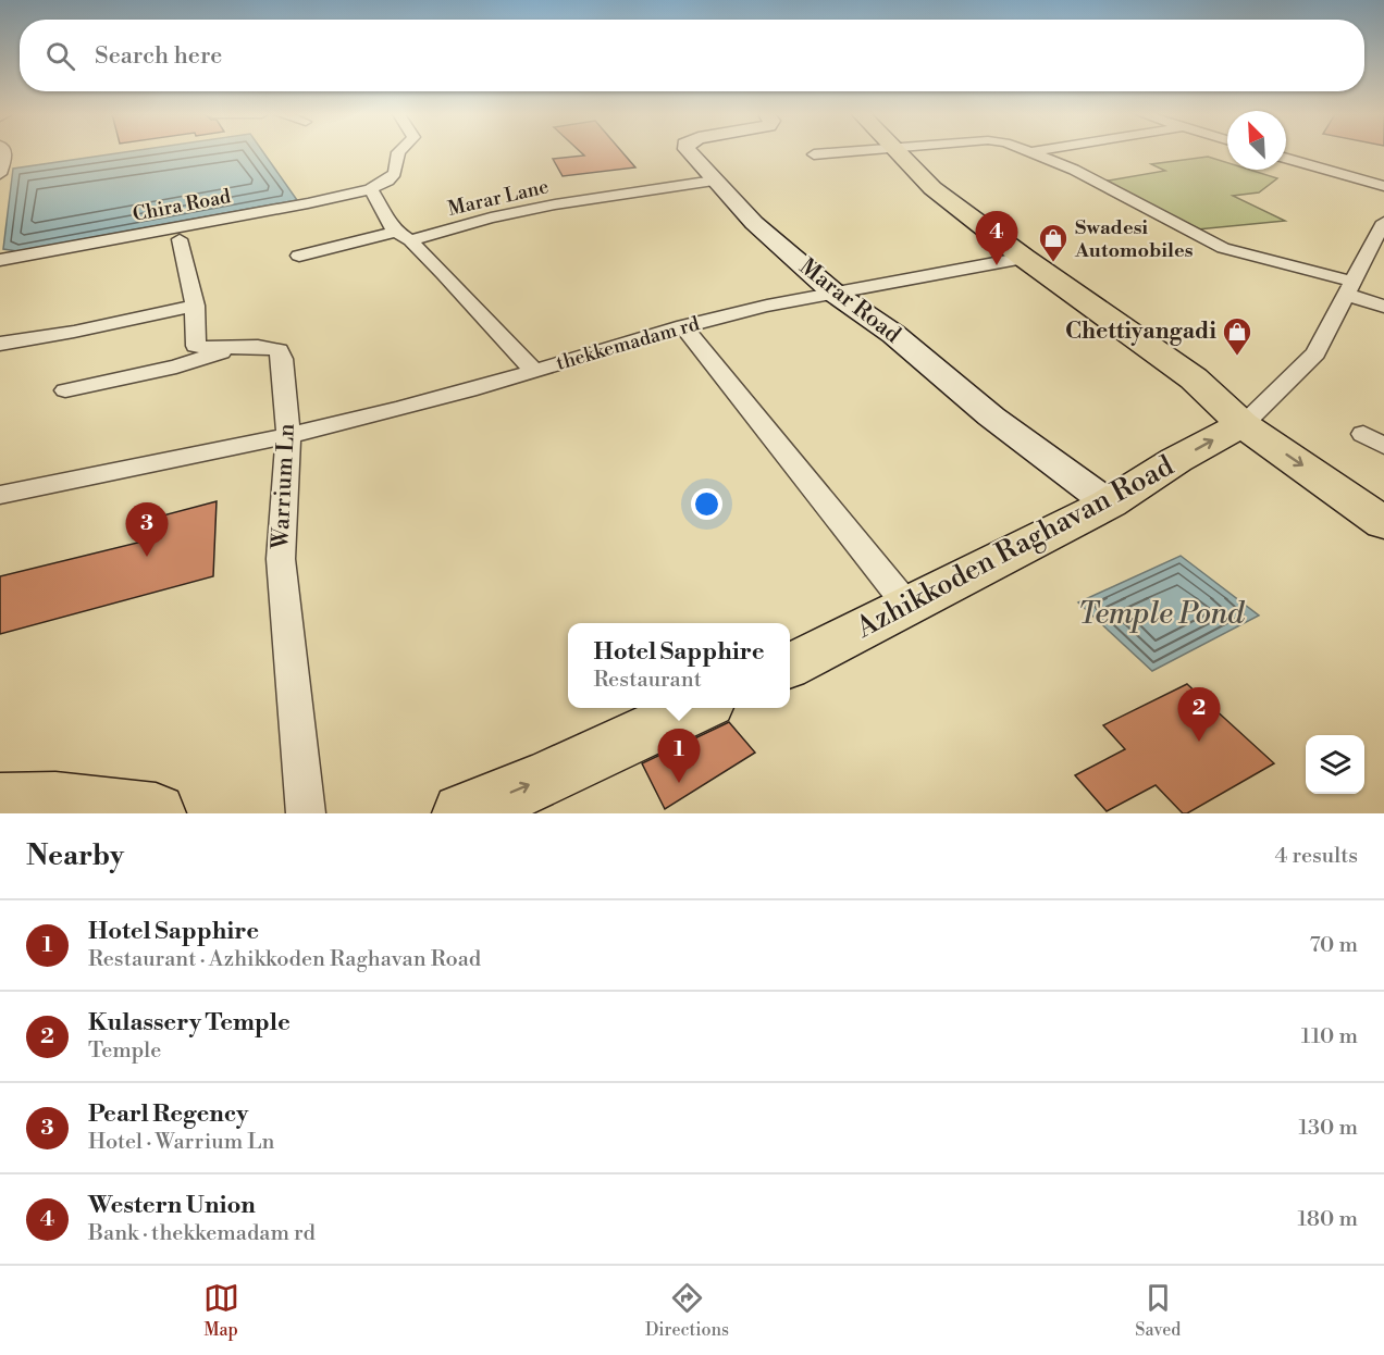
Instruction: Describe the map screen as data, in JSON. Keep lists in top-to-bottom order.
{
  "streets": {
    "main road": ["Azhikkoden Raghavan Road"],
    "street": [
      "Marar Lane",
      "Chira Road",
      "Marar Road",
      "thekkemadam rd",
      "Warrium Ln"
    ]
  },
  "crossings": [
    ["Marar Lane", "Marar Road"],
    ["Marar Lane", "thekkemadam rd"],
    ["Chira Road", "thekkemadam rd"],
    ["Marar Road", "thekkemadam rd"],
    ["Marar Road", "Azhikkoden Raghavan Road"]
  ],
  "water": ["Temple Pond"],
  "places": {
    "shop": ["Swadesi Automobiles", "Chettiyangadi"]
  },
  "north": "top left",
  "page": {
    "search": "Search here",
    "pins": [
      "4",
      "3",
      "2",
      "1"
    ],
    "popup": ["Hotel Sapphire", "Restaurant"],
    "heading": ["Nearby", "4 results"],
    "list": [
      {
        "mark": "1",
        "name": "Hotel Sapphire",
        "note": "Restaurant · Azhikkoden Raghavan Road",
        "value": "70 m"
      },
      {
        "mark": "2",
        "name": "Kulassery Temple",
        "note": "Temple",
        "value": "110 m"
      },
      {
        "mark": "3",
        "name": "Pearl Regency",
        "note": "Hotel · Warrium Ln",
        "value": "130 m"
      },
      {
        "mark": "4",
        "name": "Western Union",
        "note": "Bank · thekkemadam rd",
        "value": "180 m"
      }
    ],
    "nav": ["Map", "Directions", "Saved"]
  }
}
